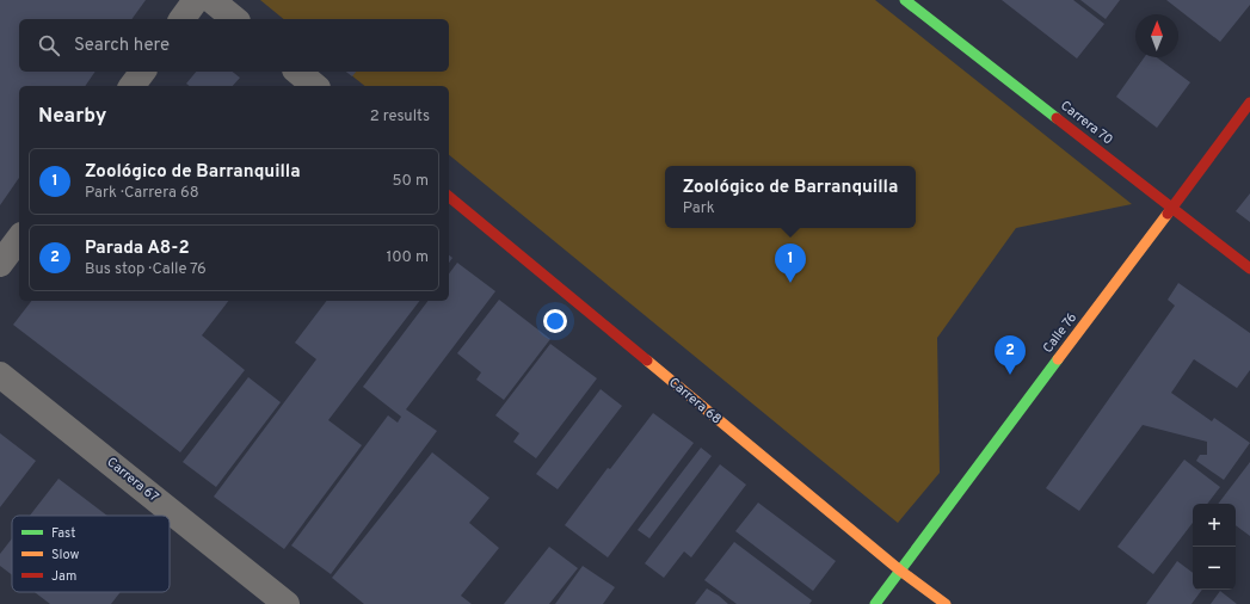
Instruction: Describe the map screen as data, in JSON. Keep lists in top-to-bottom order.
{
  "streets": {
    "street": [
      "Carrera 70",
      "Calle 76",
      "Carrera 68",
      "Carrera 67"
    ]
  },
  "crossings": [
    ["Carrera 70", "Calle 76"],
    ["Calle 76", "Carrera 68"]
  ],
  "legend": ["Fast", "Slow", "Jam"],
  "north": "top",
  "page": {
    "search": "Search here",
    "heading": ["Nearby", "2 results"],
    "list": [
      {
        "mark": "1",
        "name": "Zoológico de Barranquilla",
        "note": "Park · Carrera 68",
        "value": "50 m"
      },
      {
        "mark": "2",
        "name": "Parada A8-2",
        "note": "Bus stop · Calle 76",
        "value": "100 m"
      }
    ],
    "popup": ["Zoológico de Barranquilla", "Park"],
    "pins": ["1", "2"],
    "map_buttons": ["+", "−"]
  }
}
